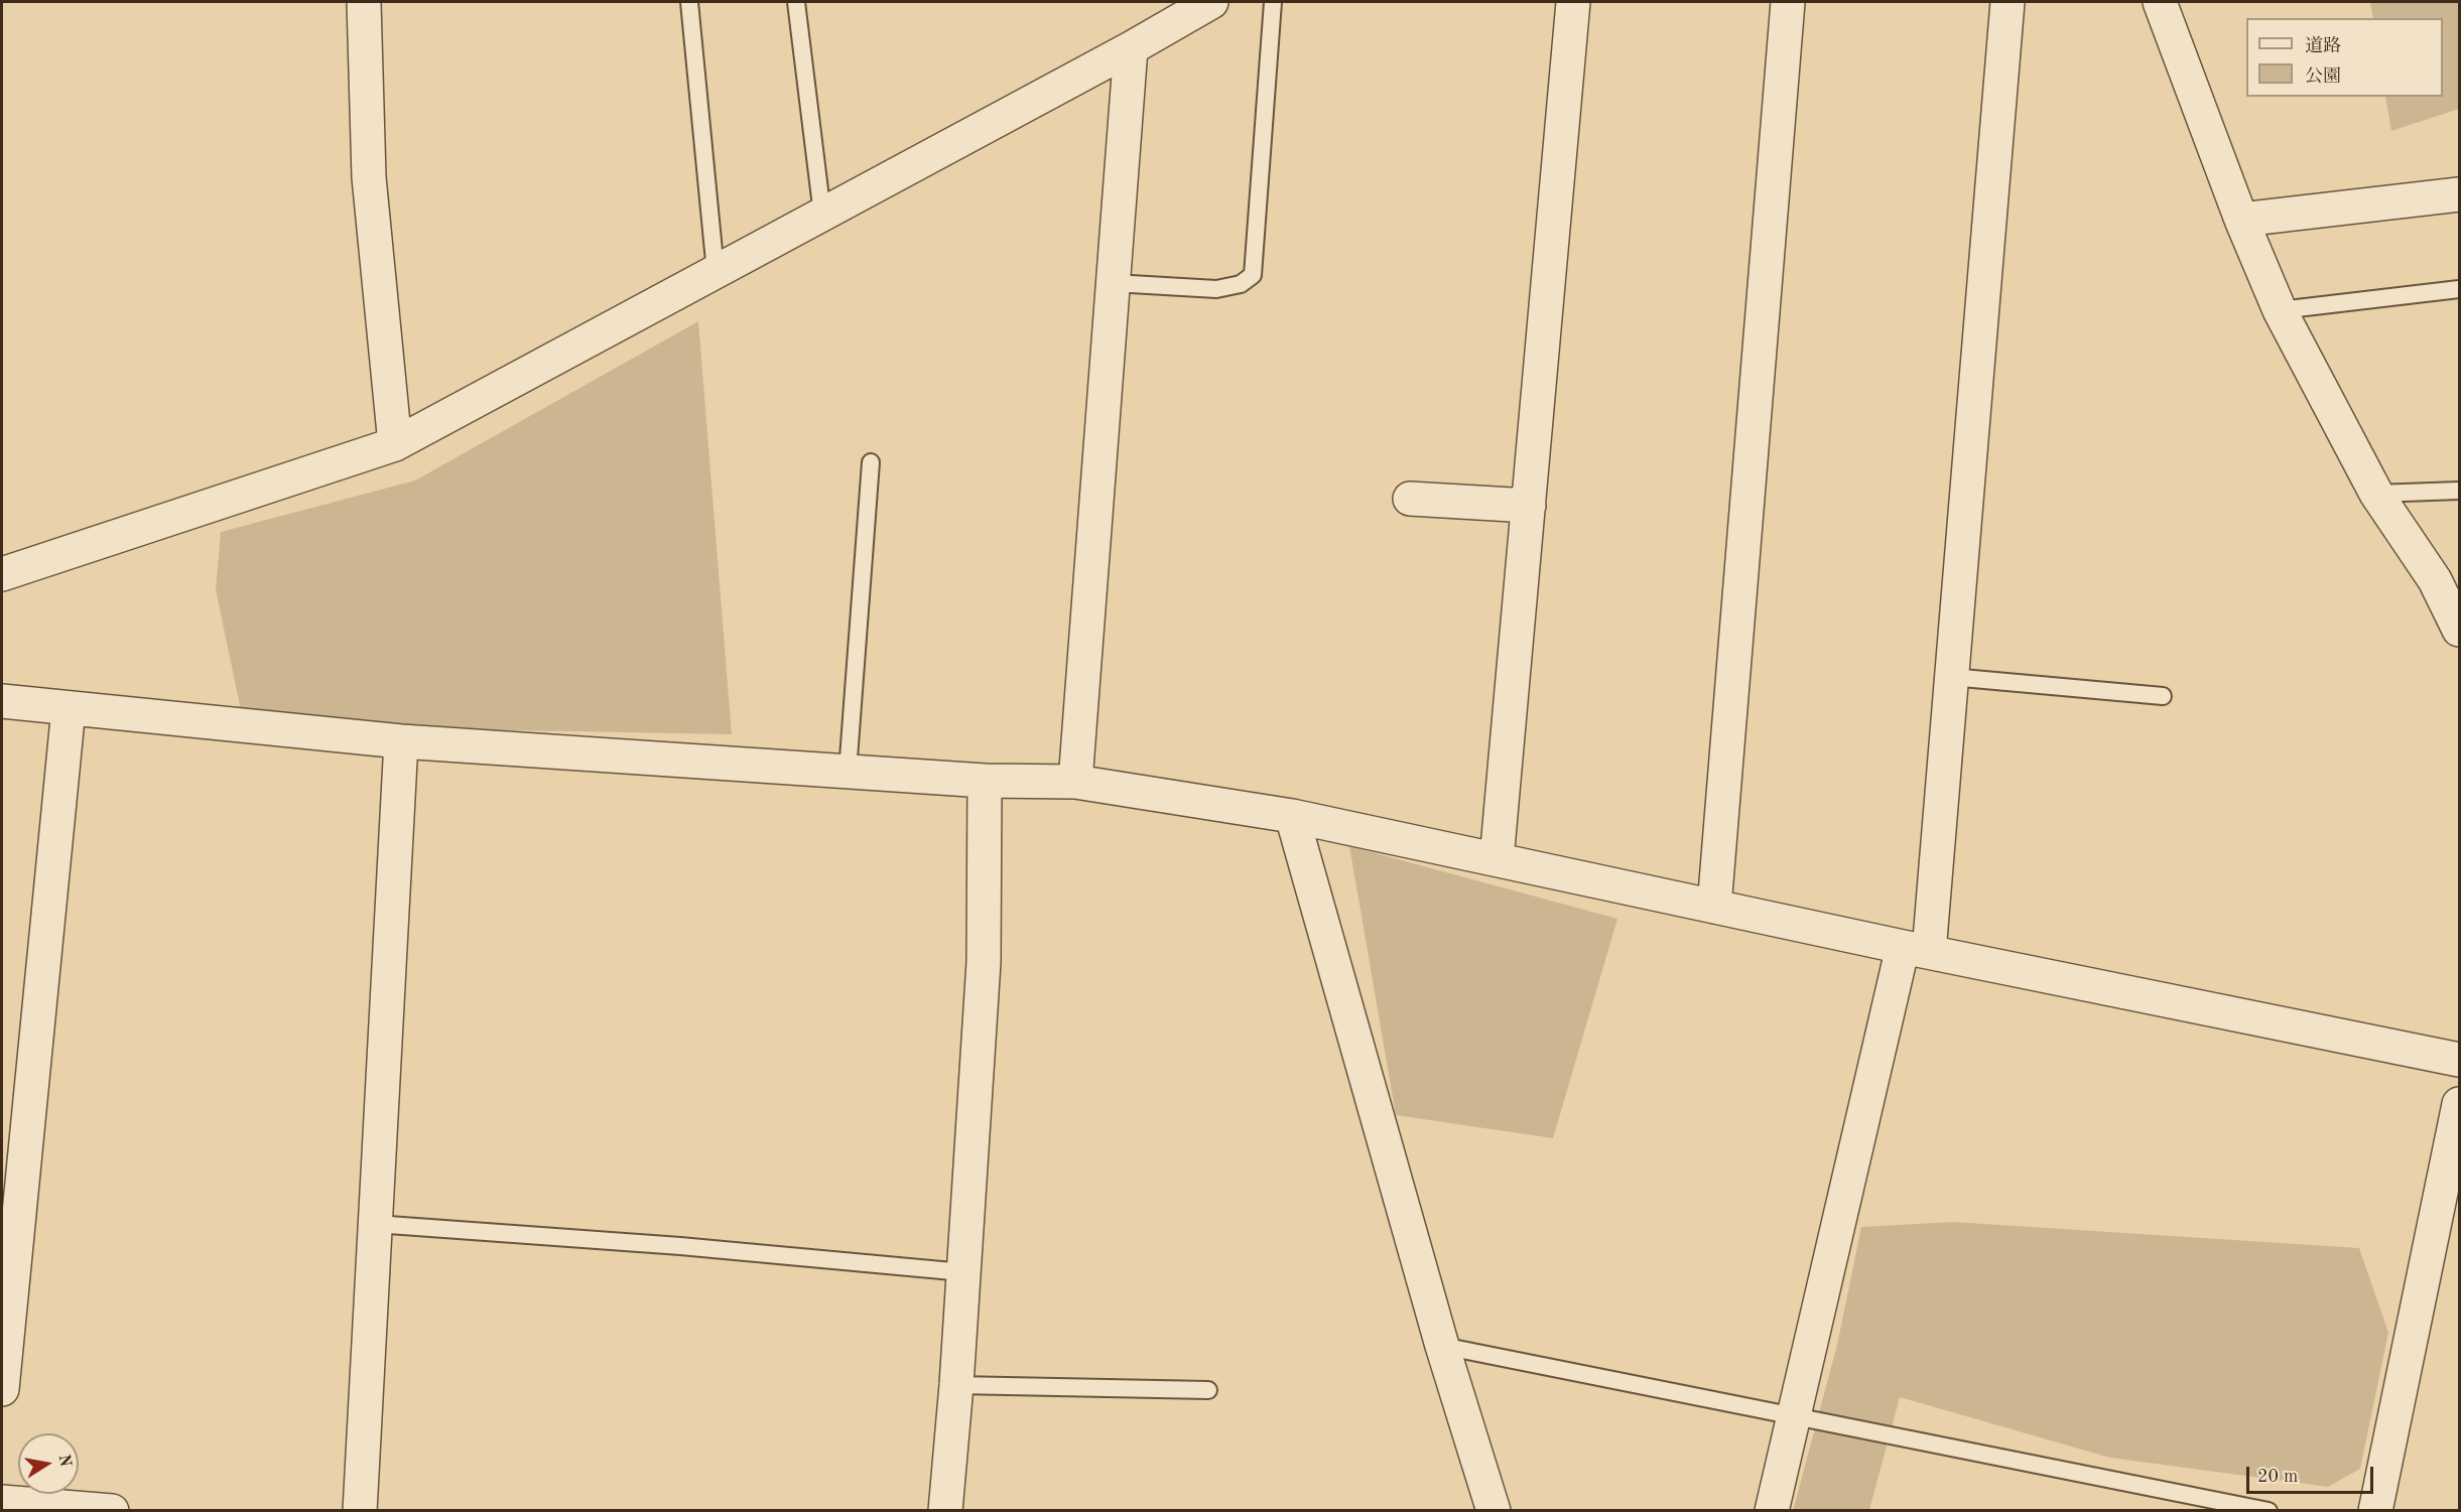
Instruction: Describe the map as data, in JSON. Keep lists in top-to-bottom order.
{
  "legend": ["道路", "公園"],
  "scale_bar": "20 m",
  "north": "right"
}
